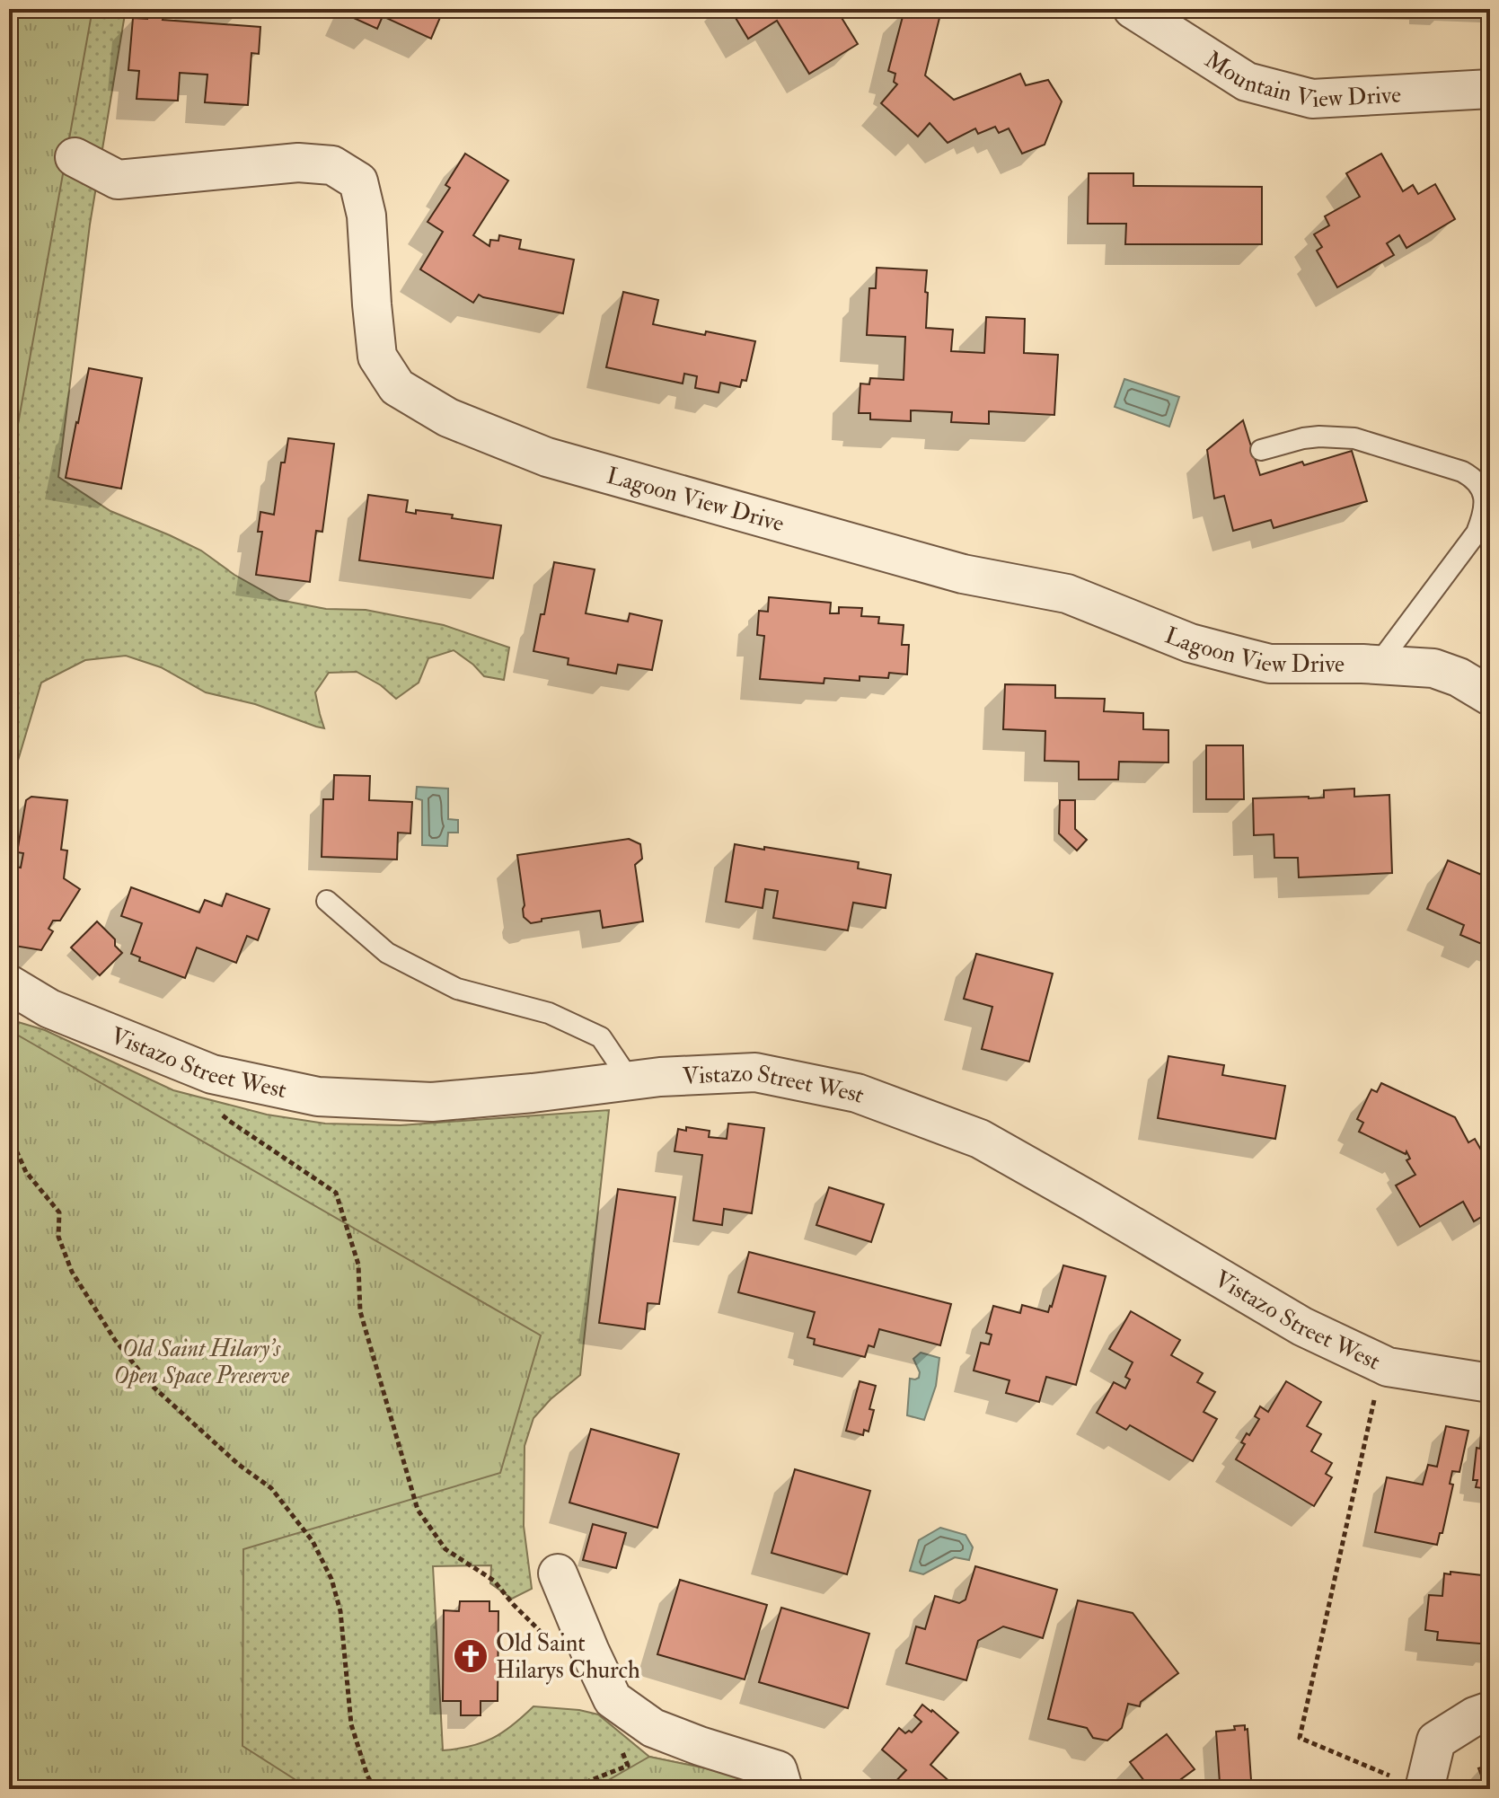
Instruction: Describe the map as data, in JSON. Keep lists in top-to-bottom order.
{
  "streets": {
    "street": ["Mountain View Drive", "Lagoon View Drive", "Vistazo Street West"]
  },
  "parks": ["Old Saint Hilary's Open Space Preserve"],
  "places": {
    "church": ["Old Saint Hilarys Church"]
  }
}
